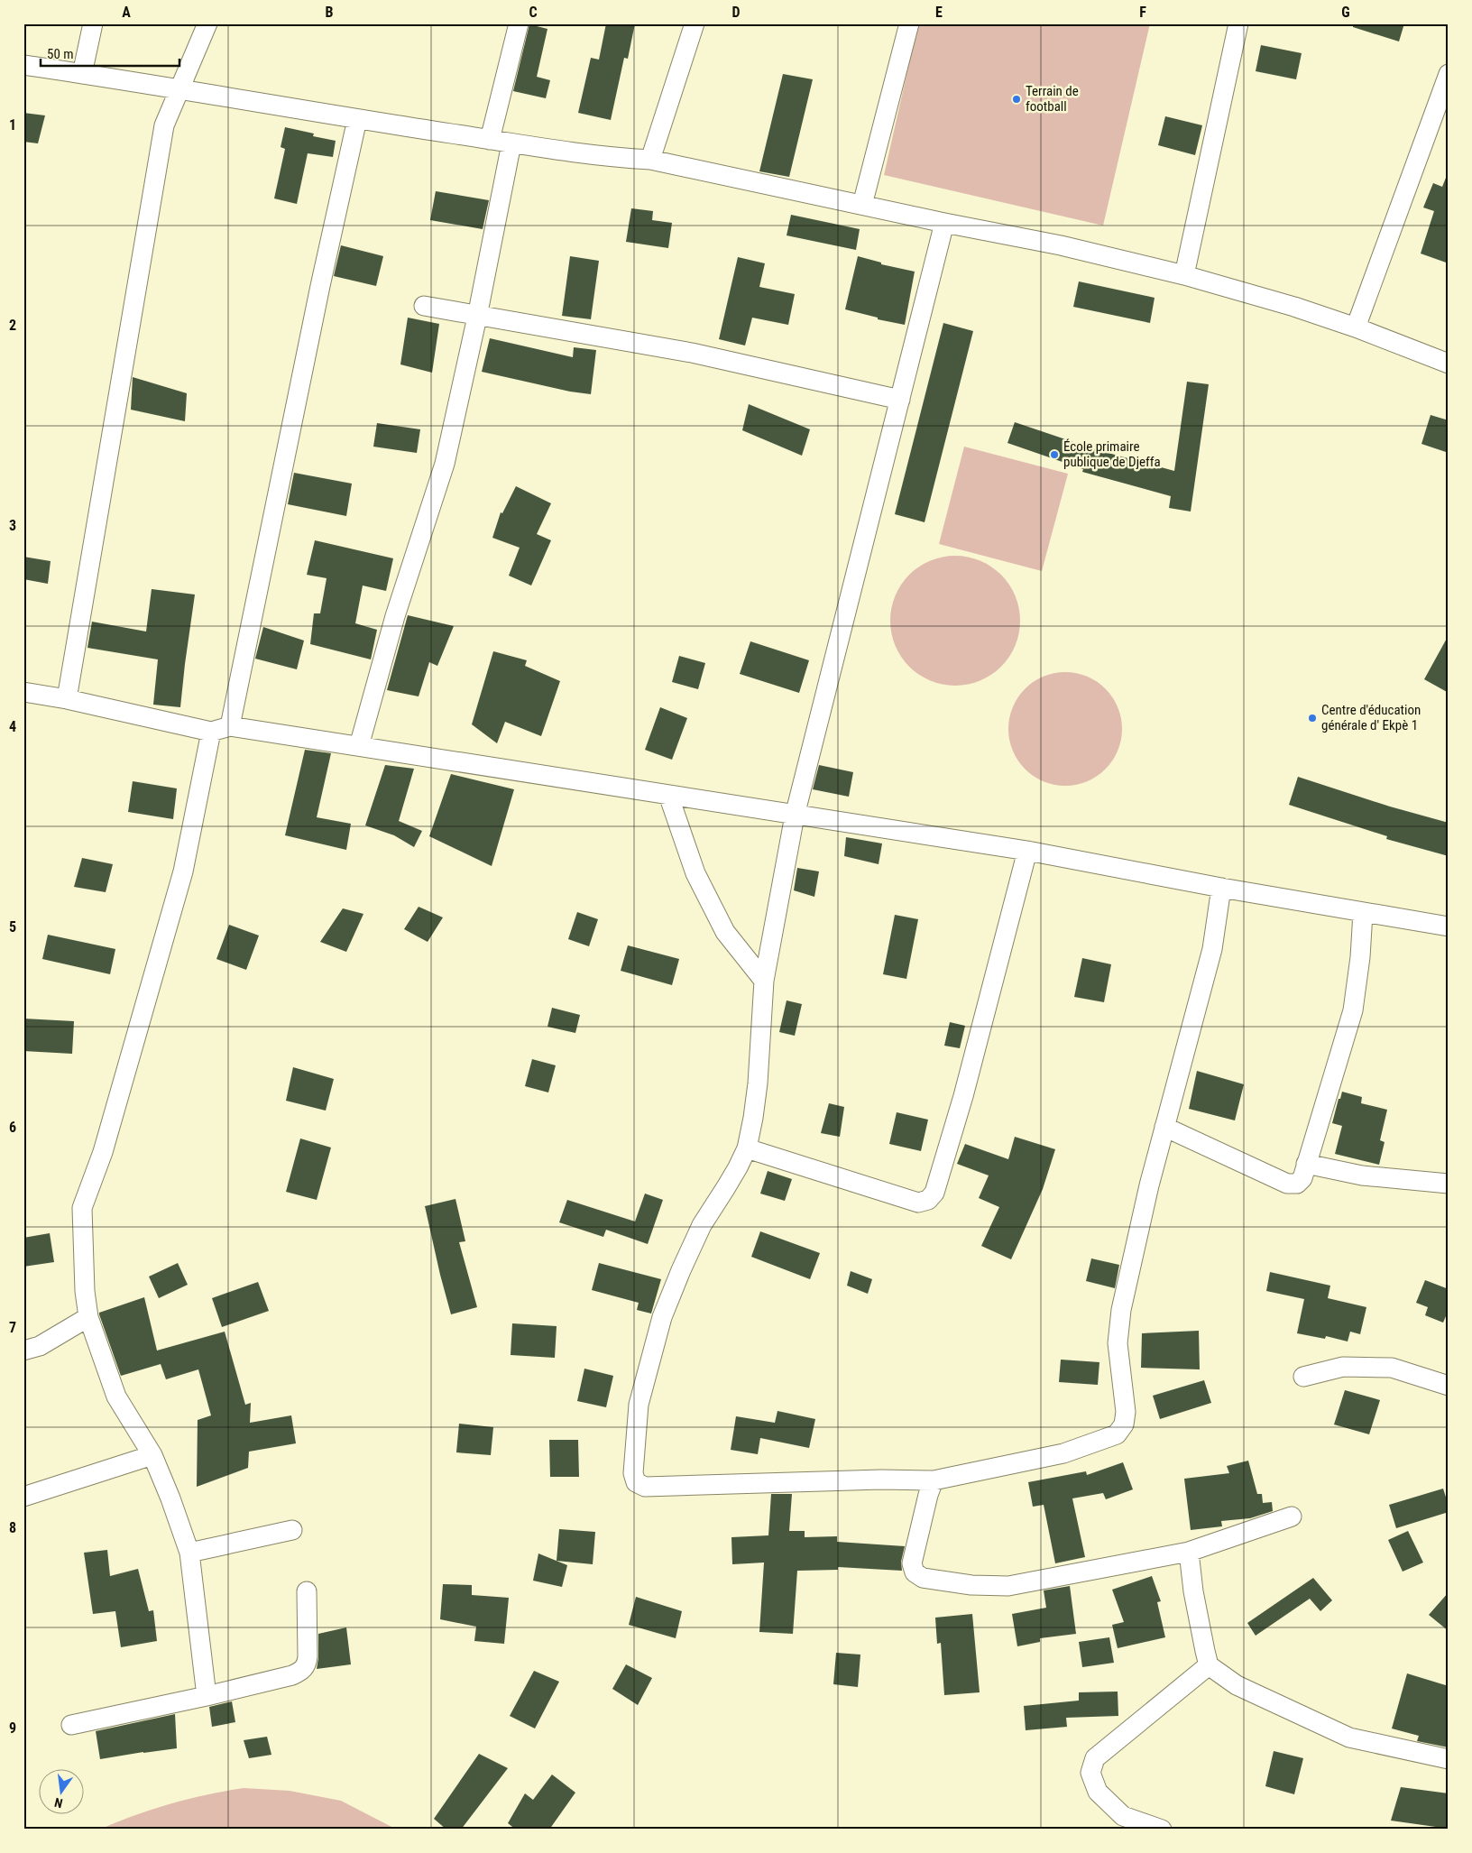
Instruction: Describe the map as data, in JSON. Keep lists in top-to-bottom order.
{
  "places": ["Terrain de football", "École primaire publique de Djeffa", "Centre d'éducation générale d' Ekpè 1"],
  "scale_bar": "50 m",
  "north": "bottom",
  "grid": {
    "columns": [
      "A",
      "B",
      "C",
      "D",
      "E",
      "F",
      "G"
    ],
    "rows": [
      "1",
      "2",
      "3",
      "4",
      "5",
      "6",
      "7",
      "8",
      "9"
    ]
  }
}
